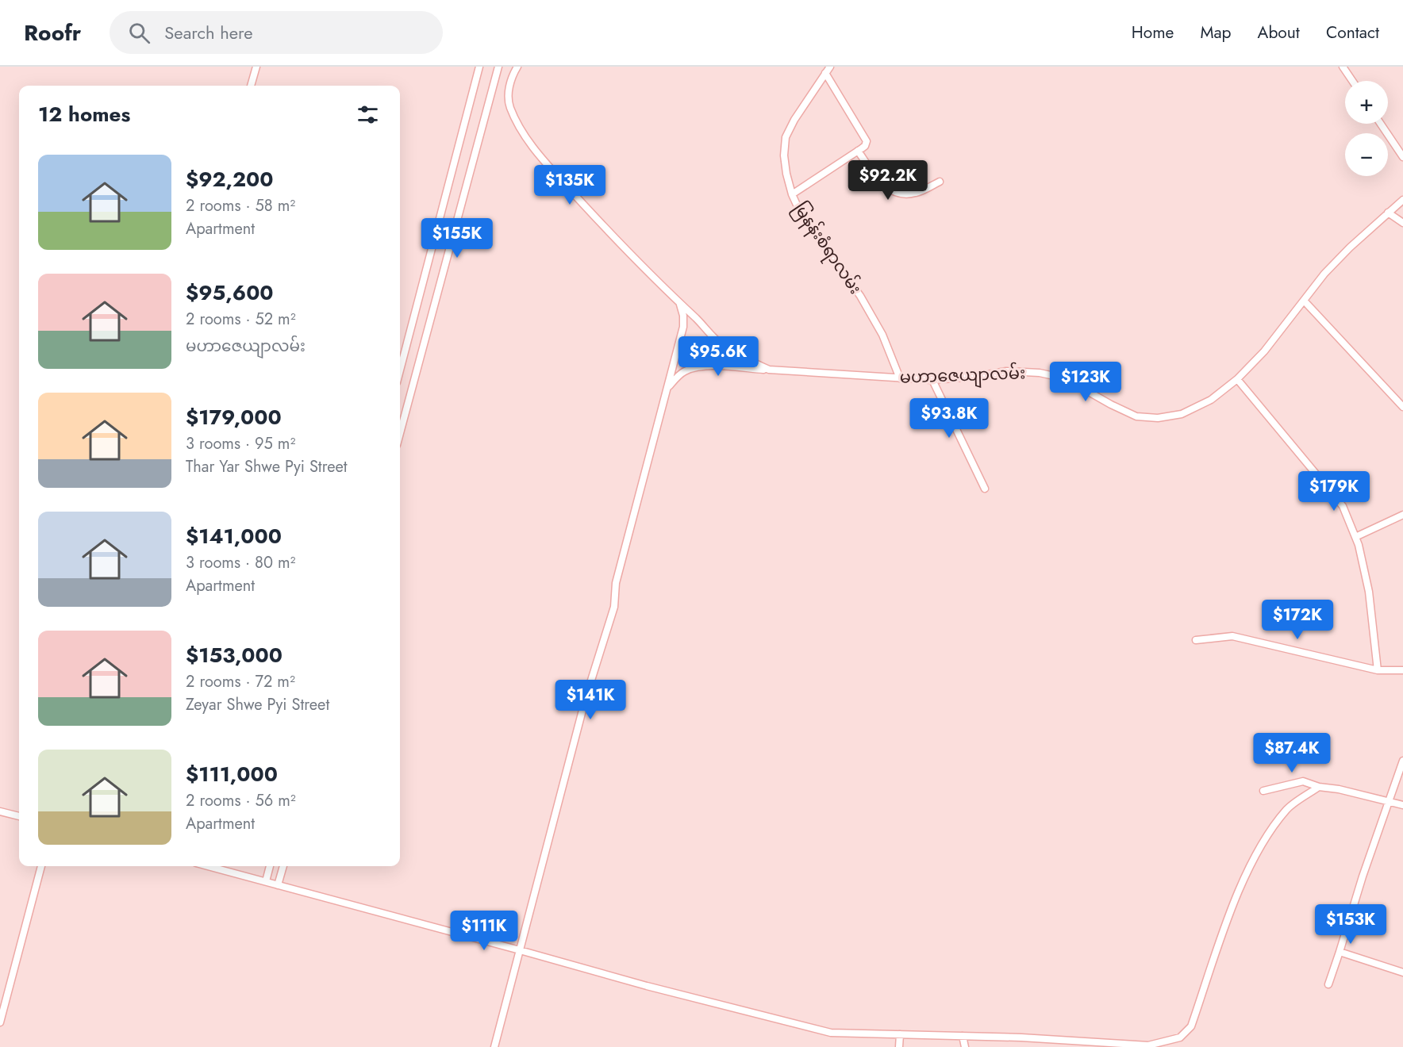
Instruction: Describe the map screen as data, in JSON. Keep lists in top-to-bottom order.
{
  "streets": {
    "street": ["မြနန်းစံရာလမ်း", "မဟာဇေယျာလမ်း"]
  },
  "crossings": [
    ["မြနန်းစံရာလမ်း", "မဟာဇေယျာလမ်း"]
  ],
  "page": {
    "header": "Roofr",
    "search": "Search here",
    "nav": [
      "Home",
      "Map",
      "About",
      "Contact"
    ],
    "map_buttons": ["+", "−"],
    "heading": "12 homes",
    "list": [
      {
        "name": "$92,200",
        "note": "2 rooms · 58 m² · Apartment"
      },
      {
        "name": "$95,600",
        "note": "2 rooms · 52 m² · မဟာဇေယျာလမ်း"
      },
      {
        "name": "$179,000",
        "note": "3 rooms · 95 m² · Thar Yar Shwe Pyi Street"
      },
      {
        "name": "$141,000",
        "note": "3 rooms · 80 m² · Apartment"
      },
      {
        "name": "$153,000",
        "note": "2 rooms · 72 m² · Zeyar Shwe Pyi Street"
      },
      {
        "name": "$111,000",
        "note": "2 rooms · 56 m² · Apartment"
      }
    ],
    "price": [
      "$92.2K",
      "$135K",
      "$155K",
      "$95.6K",
      "$123K",
      "$93.8K",
      "$179K",
      "$172K",
      "$141K",
      "$87.4K",
      "$153K",
      "$111K"
    ]
  }
}
